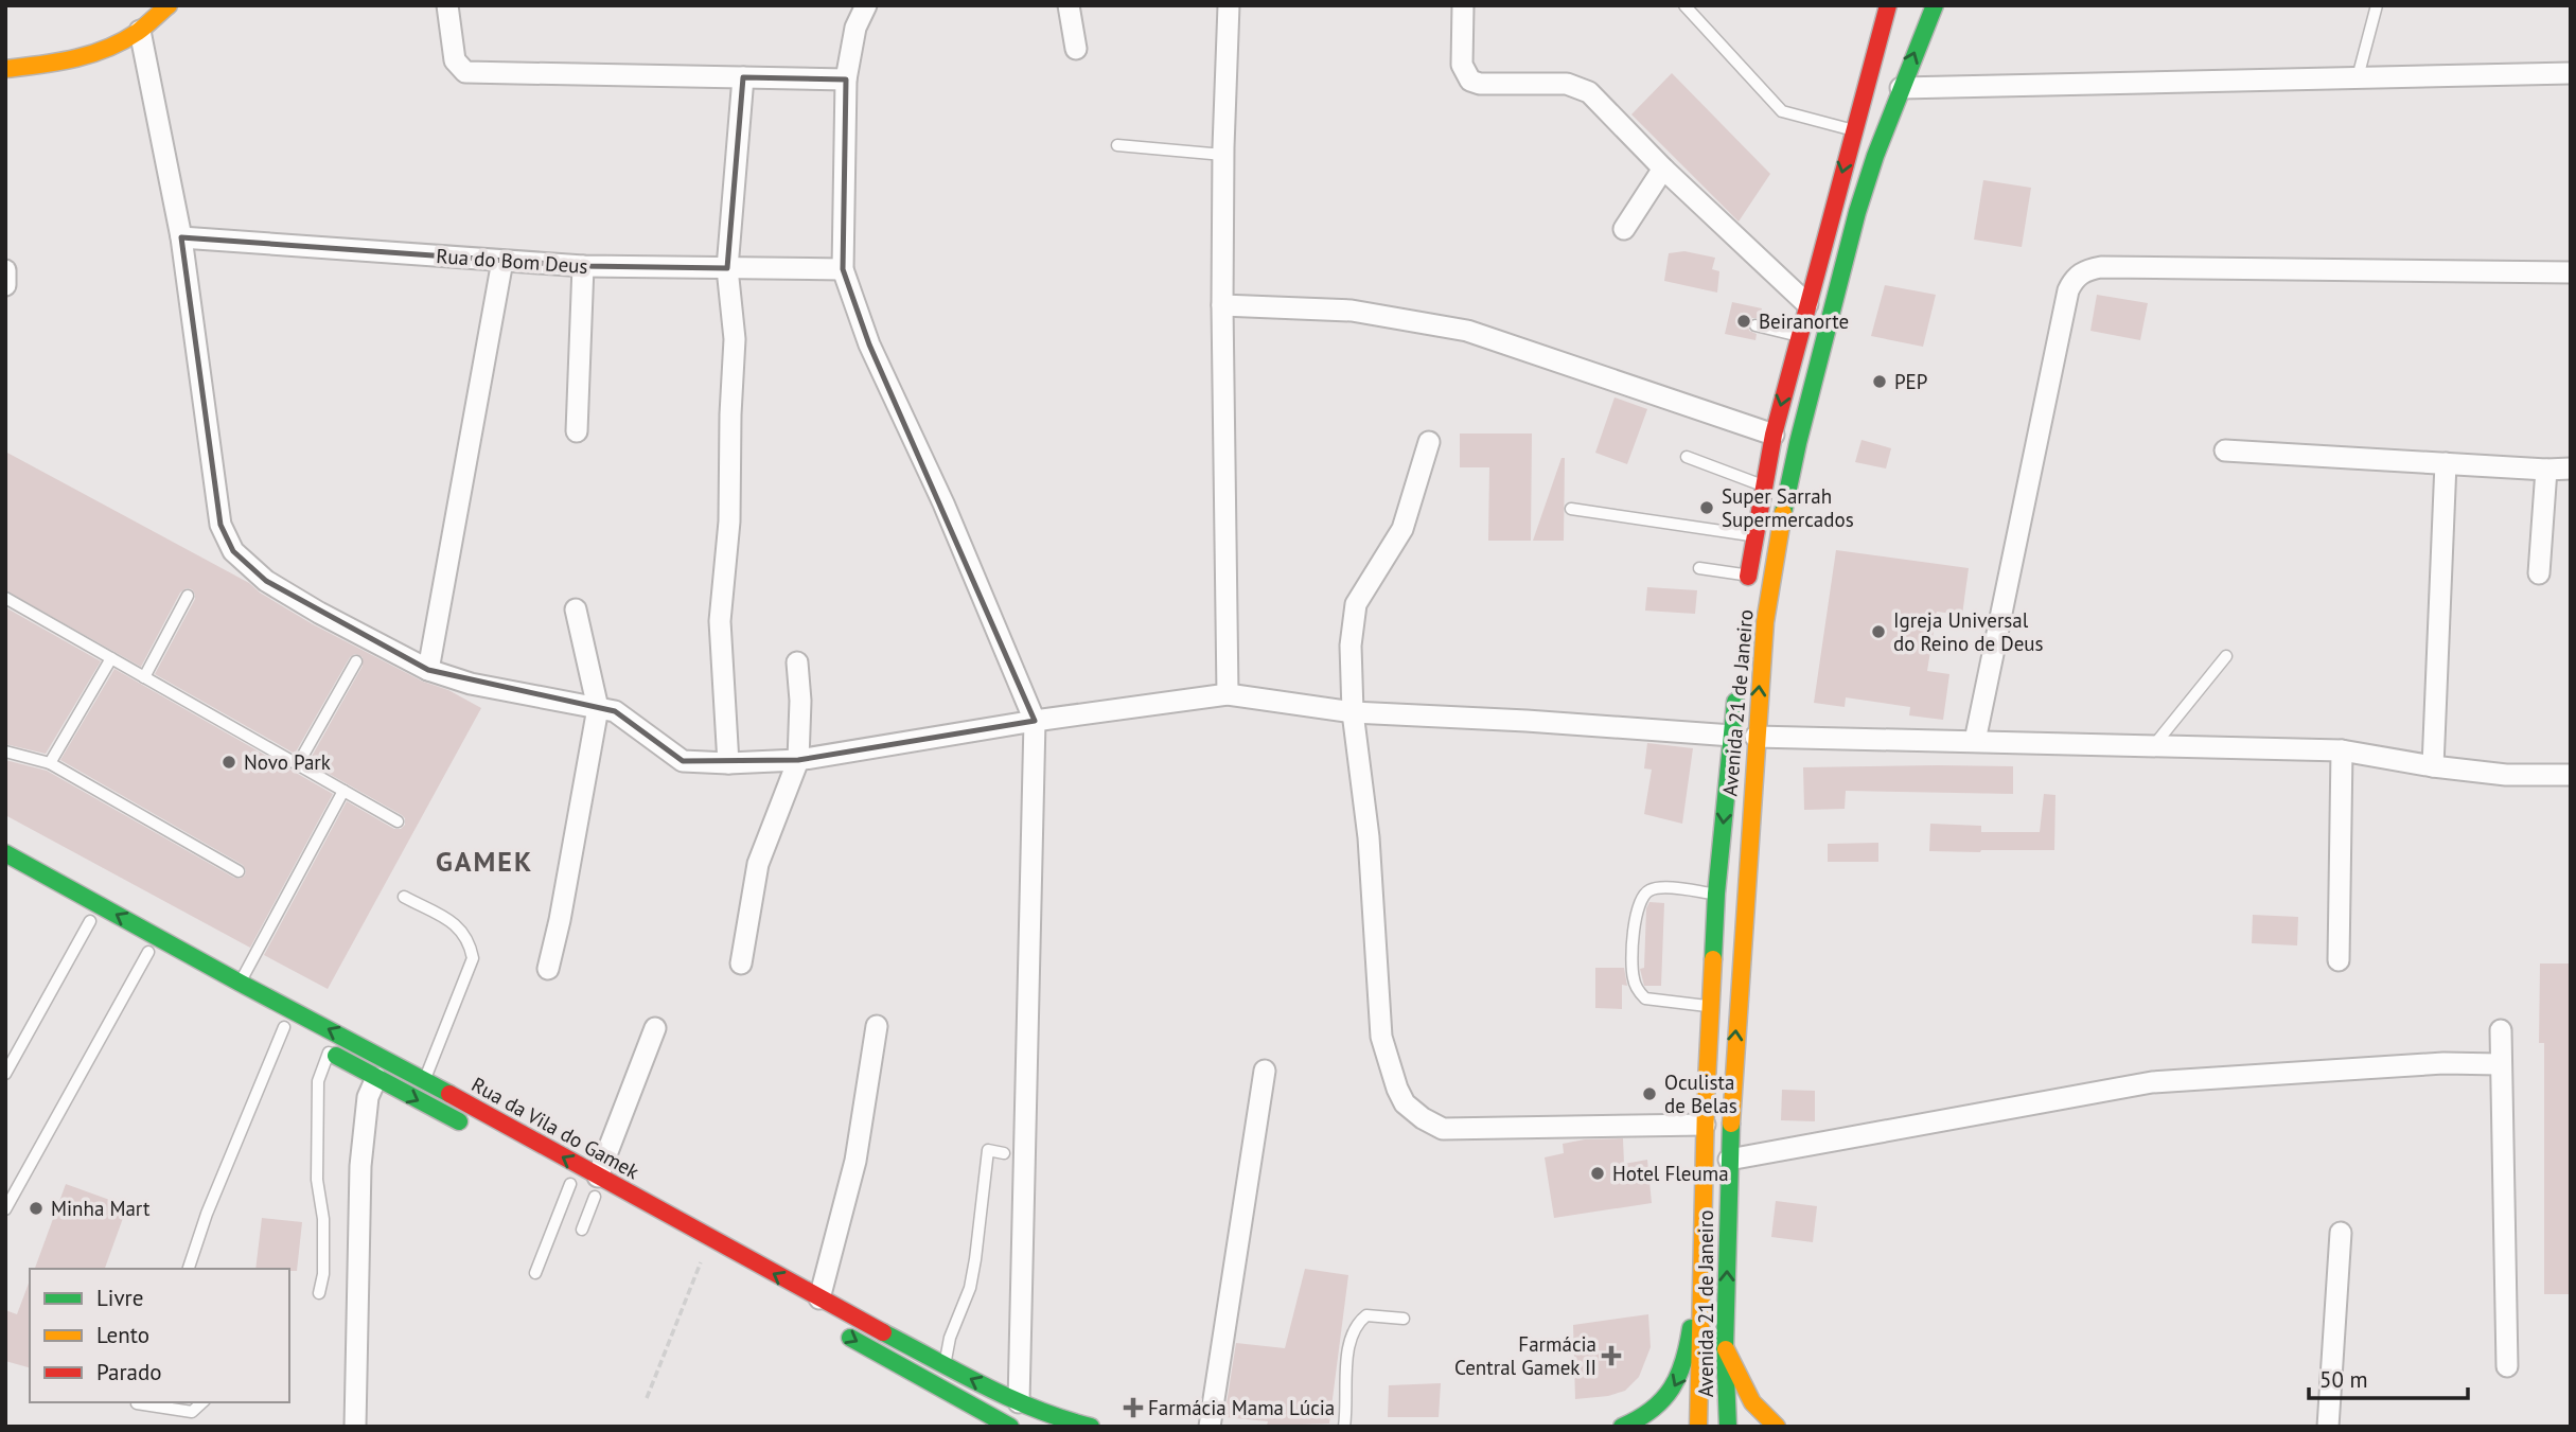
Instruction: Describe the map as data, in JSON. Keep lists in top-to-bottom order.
{
  "streets": {
    "main road": ["Avenida 21 de Janeiro", "Rua da Vila do Gamek"],
    "street": ["Rua do Bom Deus"]
  },
  "districts": ["GAMEK"],
  "places": {
    "other": [
      "Beiranorte",
      "PEP",
      "Super Sarrah Supermercados",
      "Igreja Universal do Reino de Deus",
      "Novo Park",
      "Oculista de Belas",
      "Hotel Fleuma",
      "Minha Mart"
    ],
    "health": ["Farmácia Central Gamek II", "Farmácia Mama Lúcia"]
  },
  "legend": ["Livre", "Lento", "Parado"],
  "scale_bar": "50 m"
}
